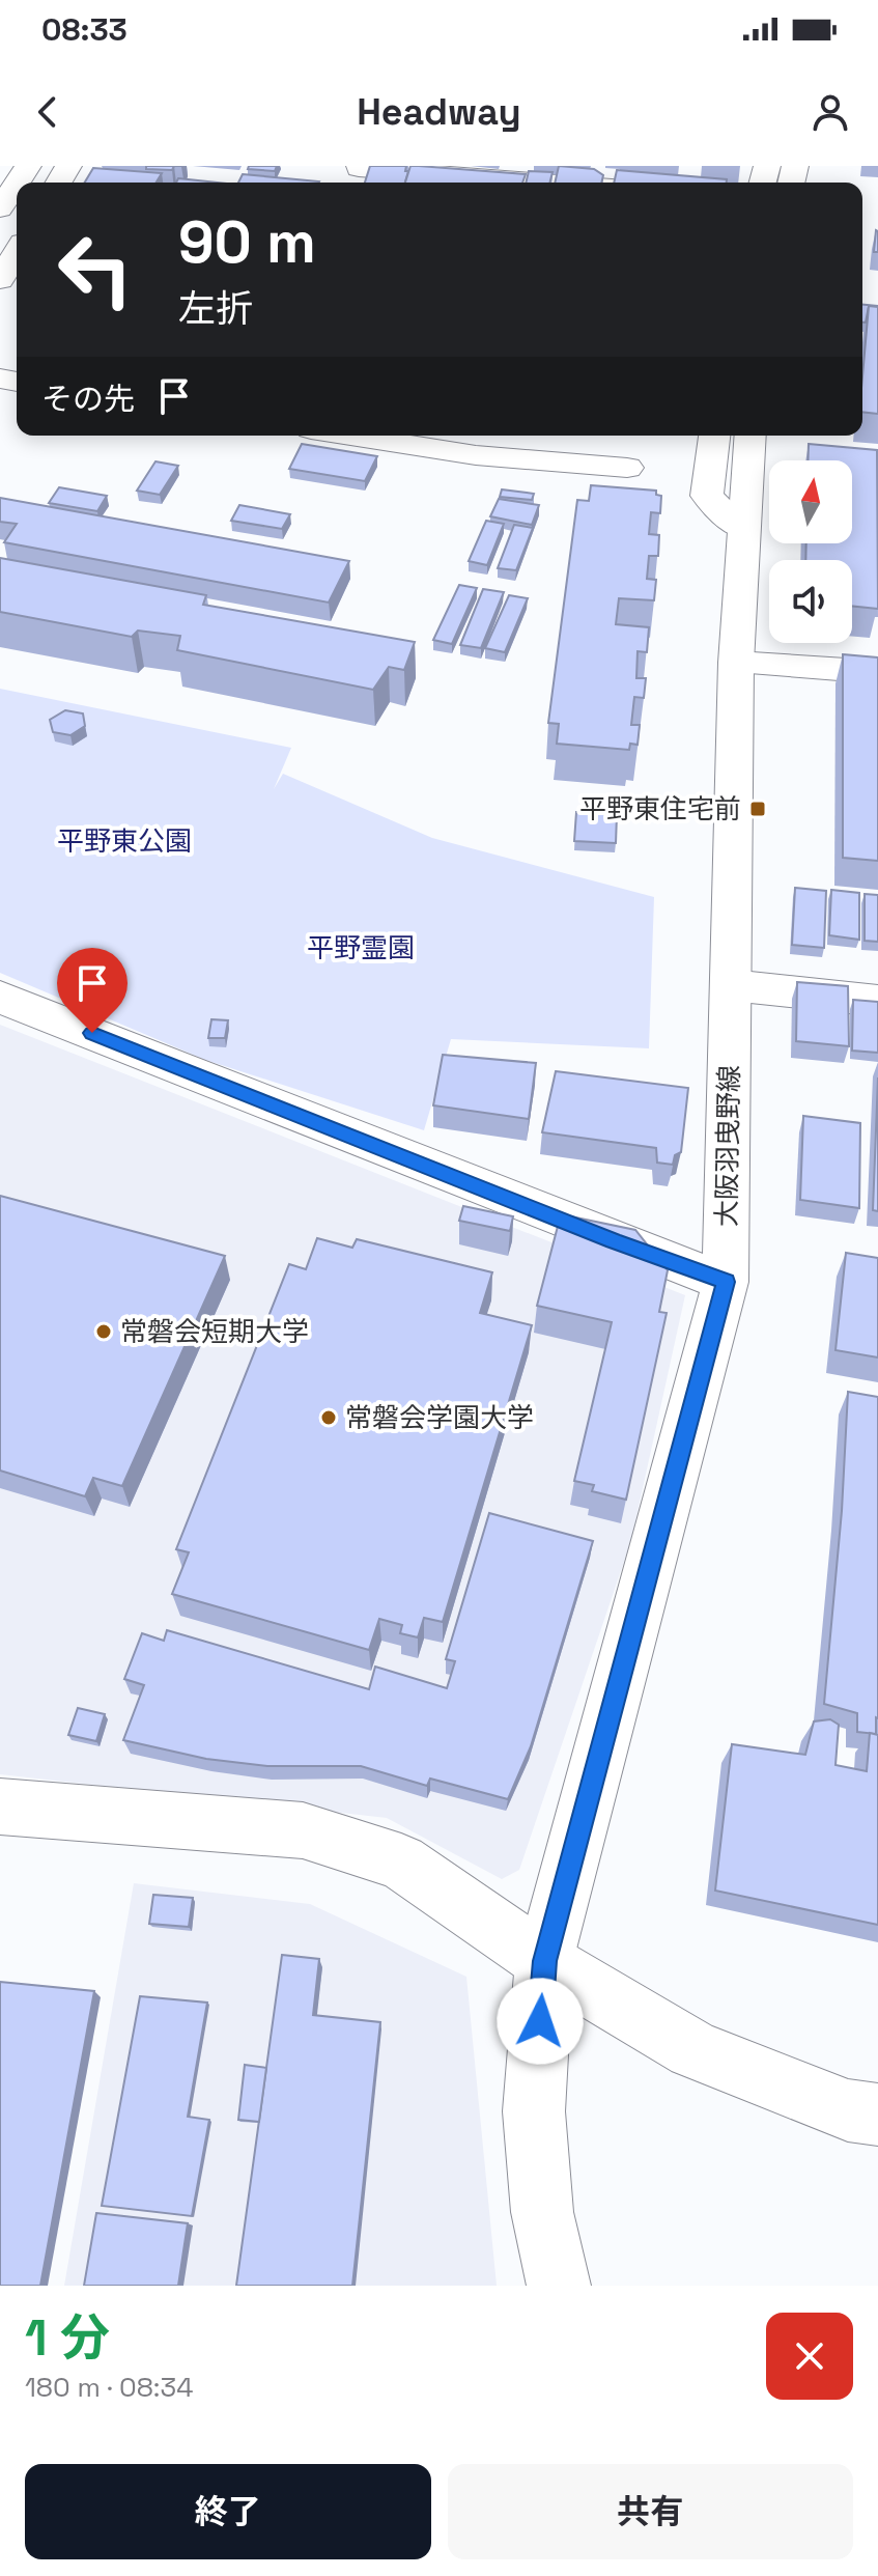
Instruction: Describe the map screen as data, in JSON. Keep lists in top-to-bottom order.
{
  "streets": {
    "street": ["大阪羽曳野線"]
  },
  "parks": ["平野東公園", "平野霊園"],
  "places": {
    "transit": ["平野東住宅前"],
    "other": ["常磐会短期大学", "常磐会学園大学"]
  },
  "north": "top",
  "page": {
    "status": "08:33",
    "header": "Headway",
    "turn": ["90 m", "左折"],
    "then": "その先",
    "heading": ["1 分", "180 m · 08:34"],
    "buttons": ["終了", "共有"]
  }
}
